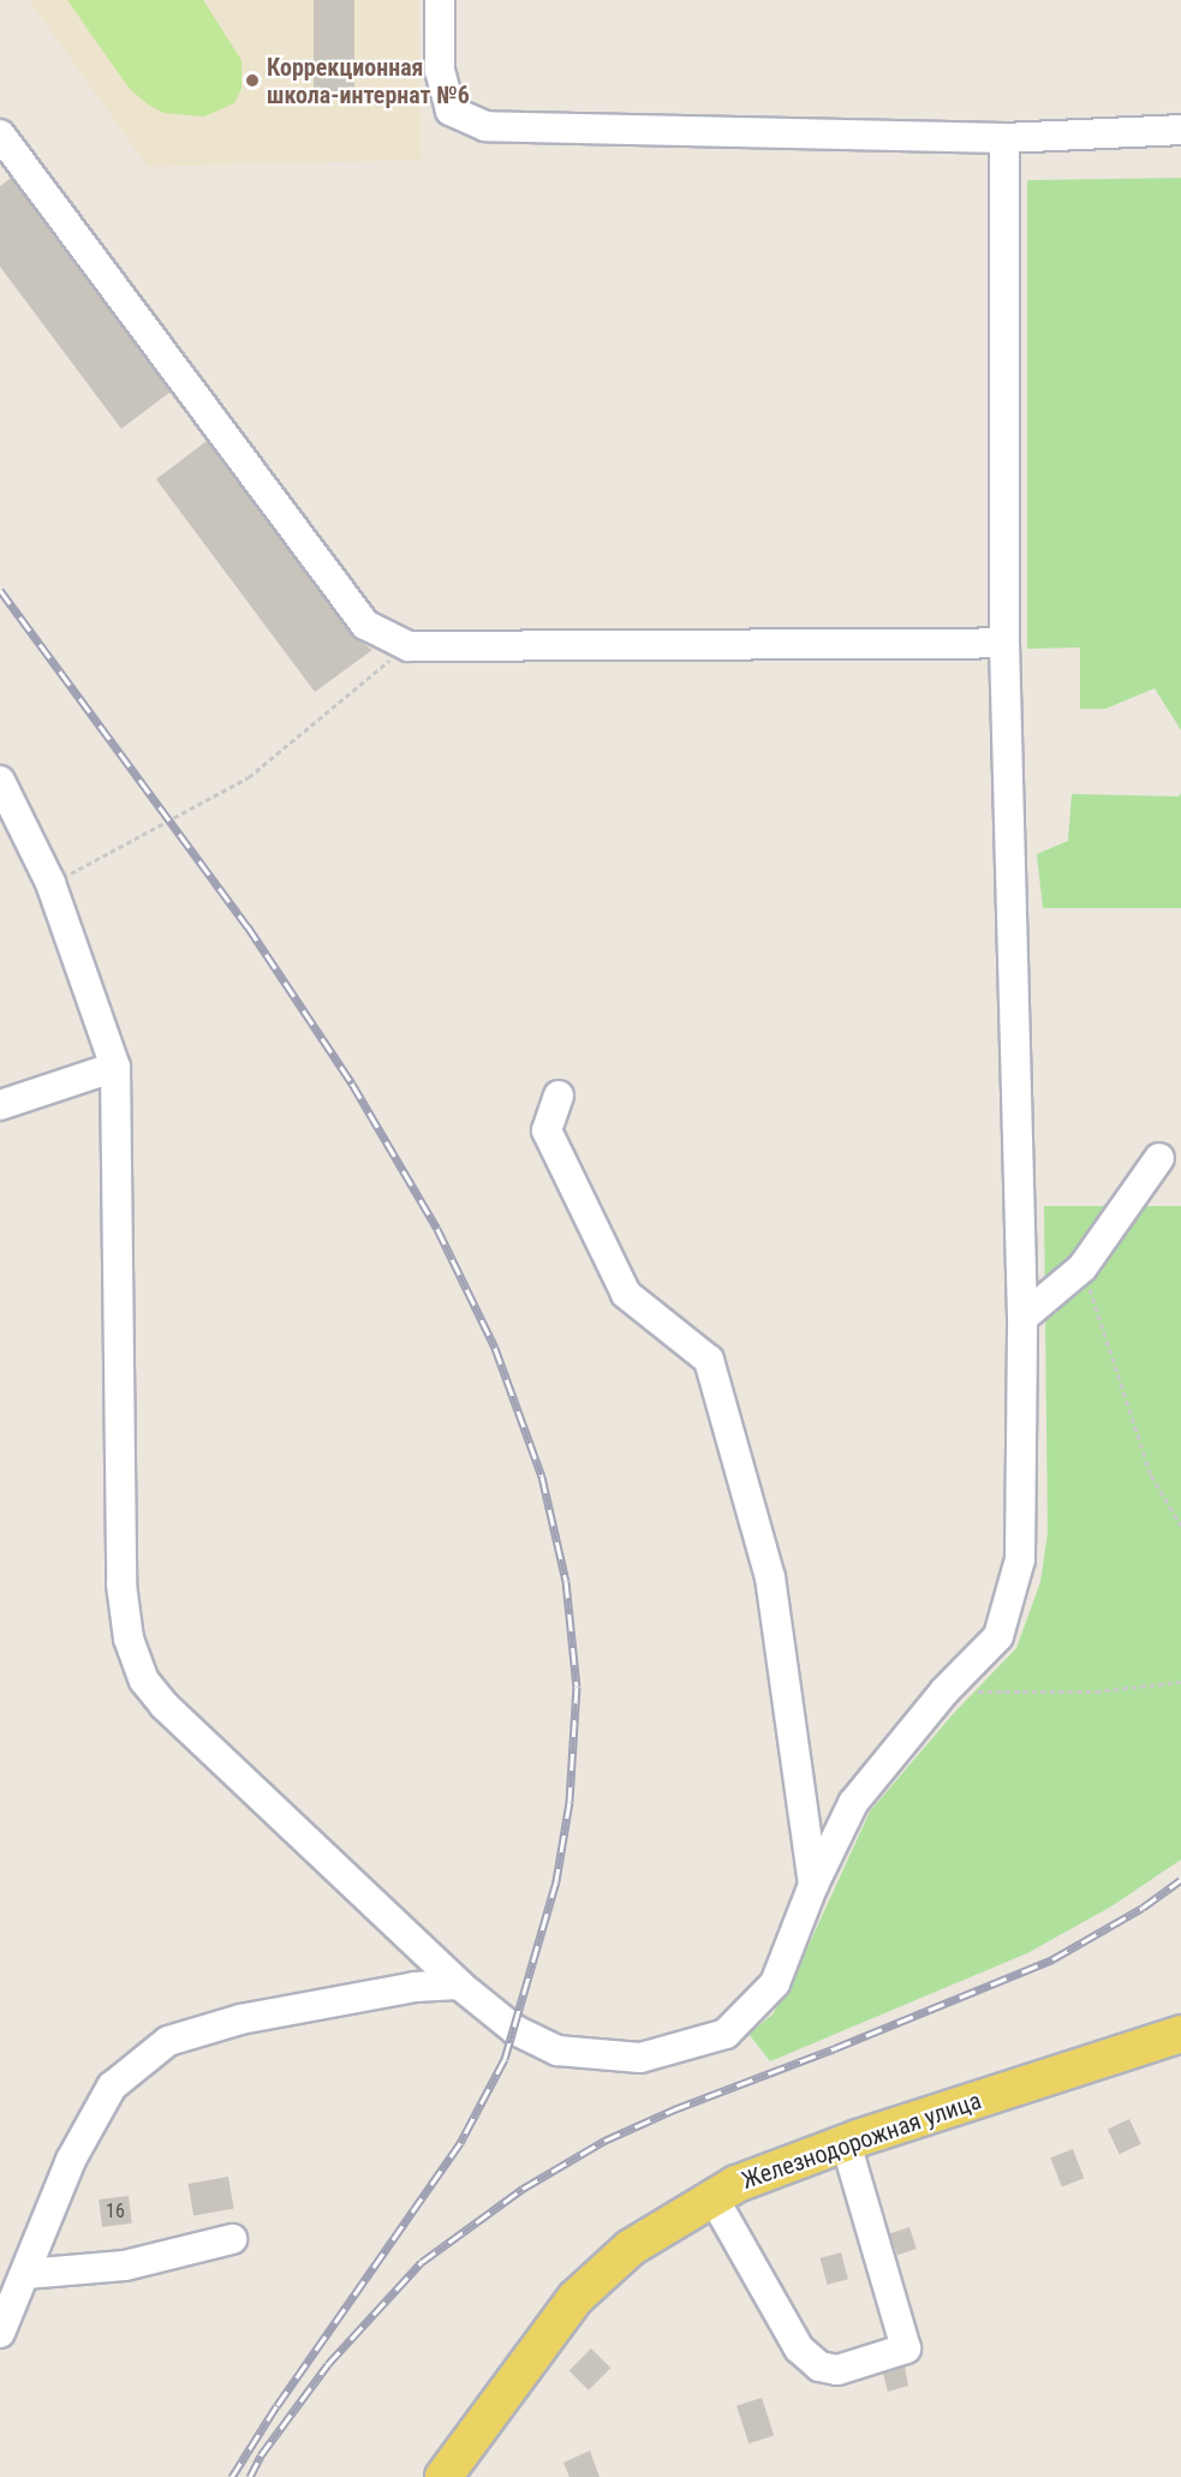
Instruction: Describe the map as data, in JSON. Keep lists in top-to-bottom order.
{
  "streets": {
    "main road": ["Железнодорожная улица"]
  },
  "places": ["Коррекционная школа-интернат №6"],
  "house_numbers": ["16"]
}
